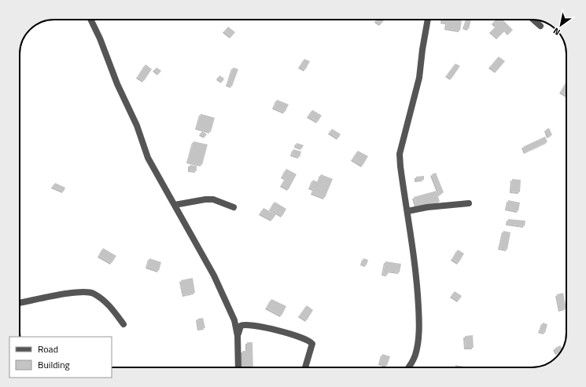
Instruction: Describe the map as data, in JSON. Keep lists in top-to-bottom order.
{
  "legend": ["Road", "Building"],
  "north": "bottom left"
}
